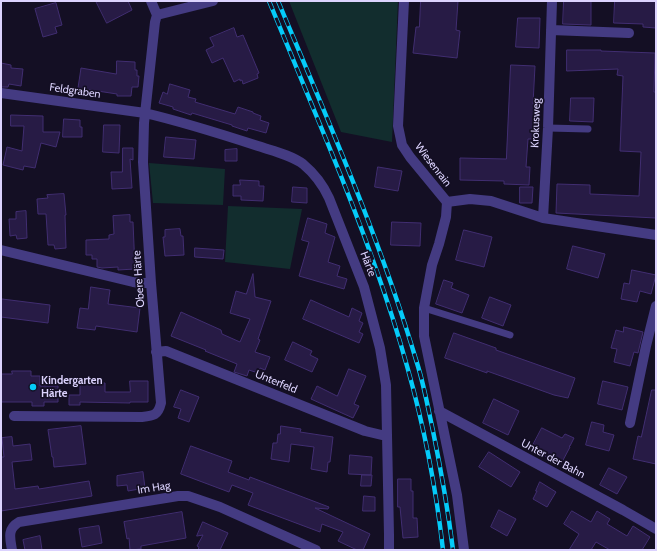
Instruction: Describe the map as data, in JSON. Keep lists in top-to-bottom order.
{
  "streets": {
    "street": [
      "Feldgraben",
      "Krokusweg",
      "Wiesenrain",
      "Härte",
      "Obere Härte",
      "Unterfeld",
      "Unter der Bahn",
      "Im Hag"
    ]
  },
  "crossings": [
    ["Feldgraben", "Härte"],
    ["Feldgraben", "Obere Härte"],
    ["Krokusweg", "Wiesenrain"],
    ["Härte", "Obere Härte"],
    ["Härte", "Unterfeld"],
    ["Obere Härte", "Unterfeld"]
  ],
  "places": ["Kindergarten Härte"]
}
